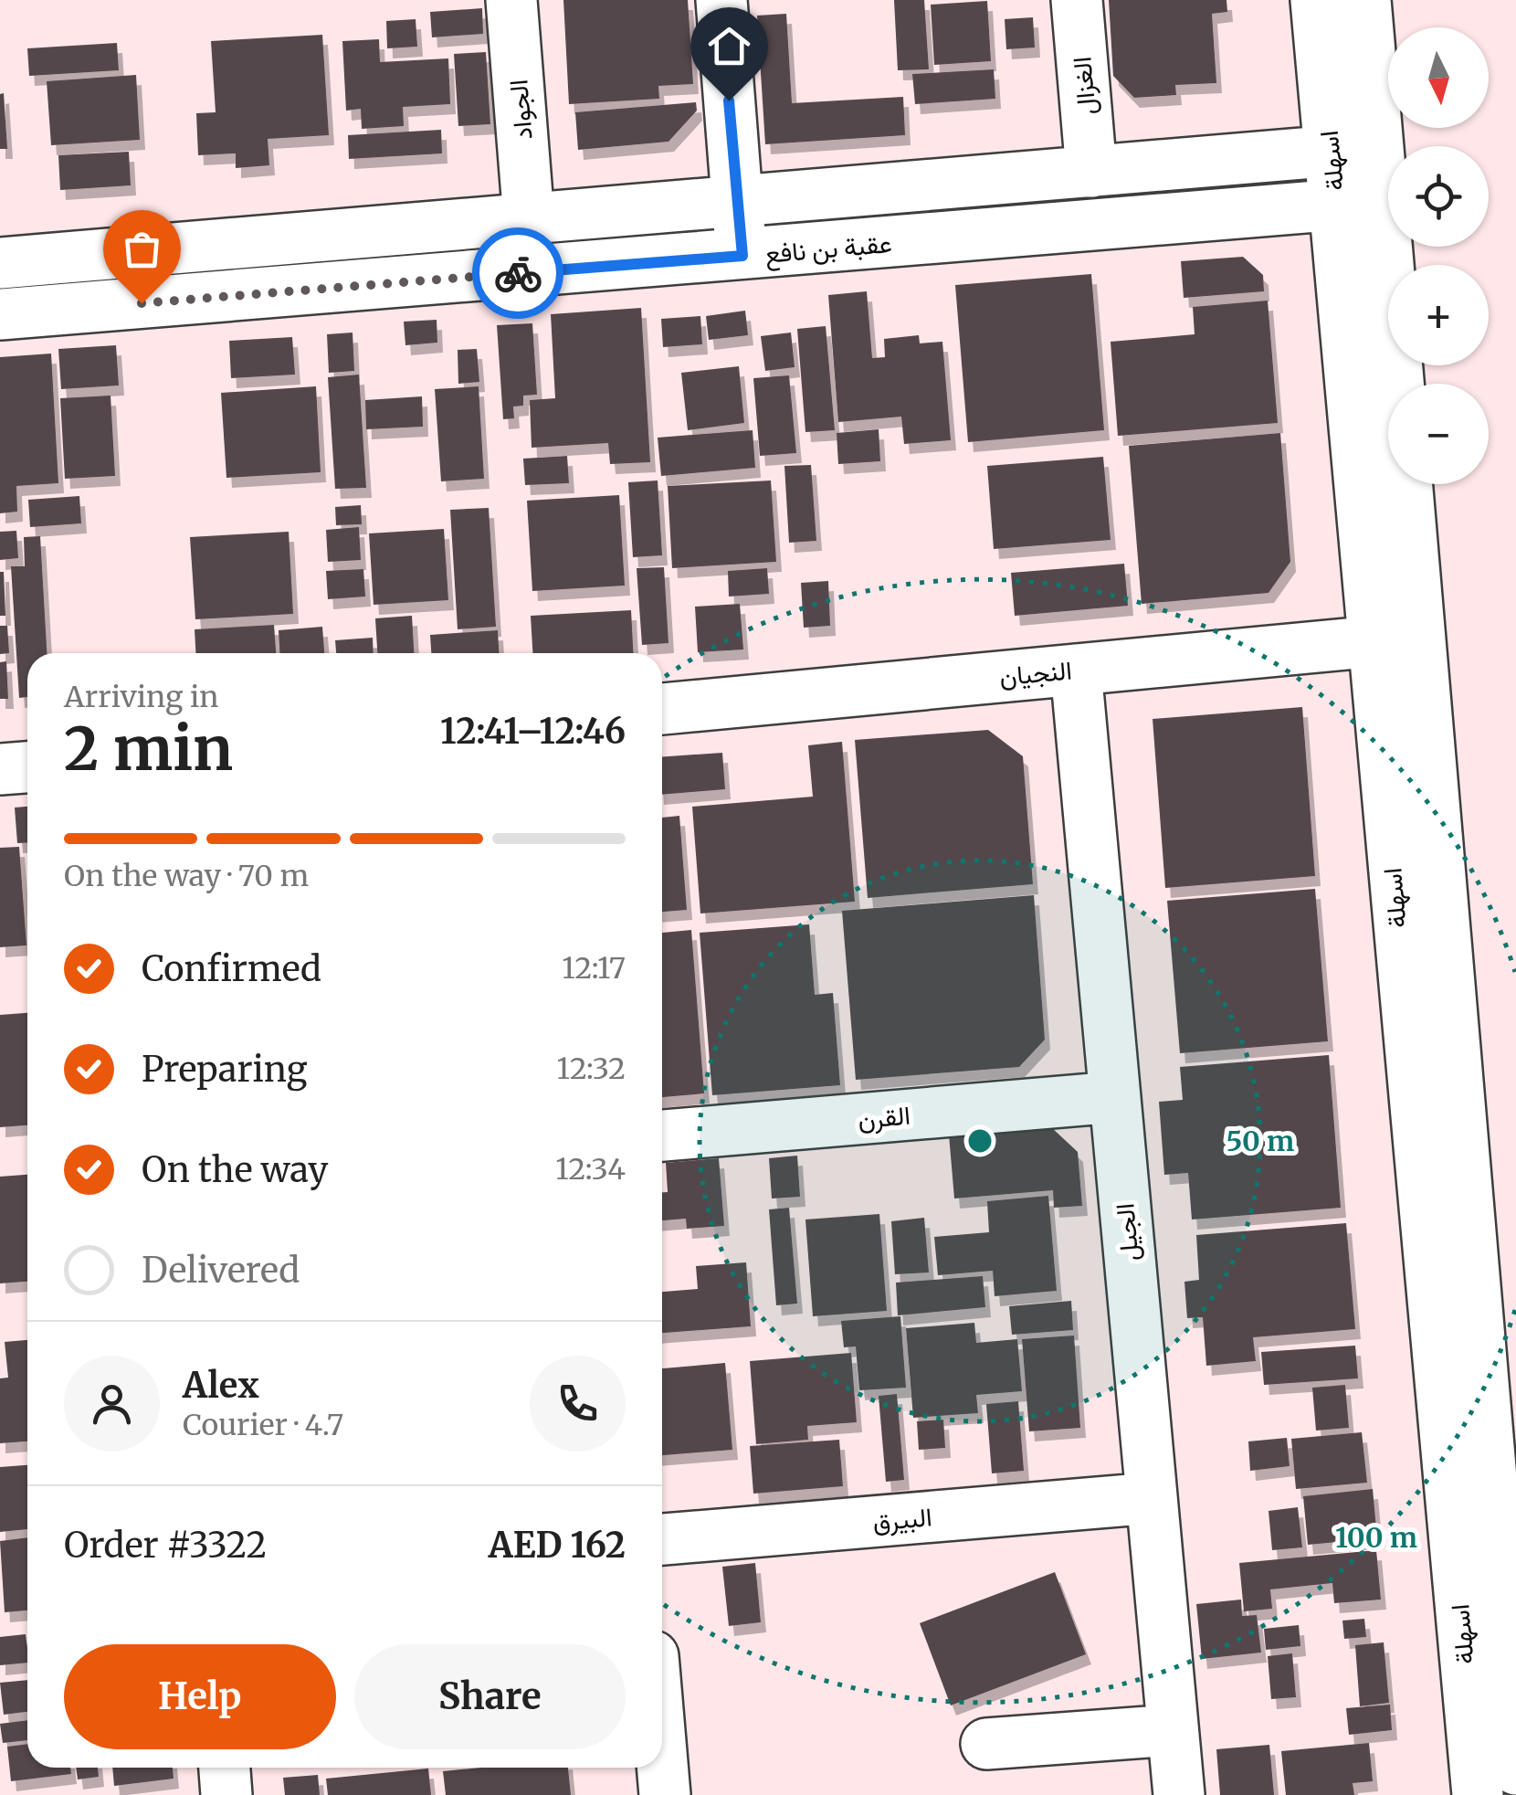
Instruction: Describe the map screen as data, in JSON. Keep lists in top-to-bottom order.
{
  "streets": {
    "street": [
      "الغزال",
      "الجواد",
      "اسهلة",
      "عقبة بن نافع",
      "النجيان",
      "القرن",
      "الجيل",
      "البيرق"
    ]
  },
  "crossings": [
    ["اسهلة", "عقبة بن نافع"],
    ["اسهلة", "النجيان"],
    ["النجيان", "الجيل"],
    ["القرن", "الجيل"],
    ["الجيل", "البيرق"]
  ],
  "north": "bottom",
  "page": {
    "map_buttons": ["+", "−"],
    "heading": ["2 min", "Arriving in", "12:41–12:46"],
    "panel": [
      "Alex",
      "Courier · 4.7",
      "Order #3322",
      "AED 162"
    ],
    "bar": "On the way · 70 m",
    "list": [
      ["Confirmed", "12:17"],
      ["Preparing", "12:32"],
      ["On the way", "12:34"],
      "Delivered"
    ],
    "buttons": ["Help", "Share"]
  },
  "rings": ["50 m", "100 m"]
}
